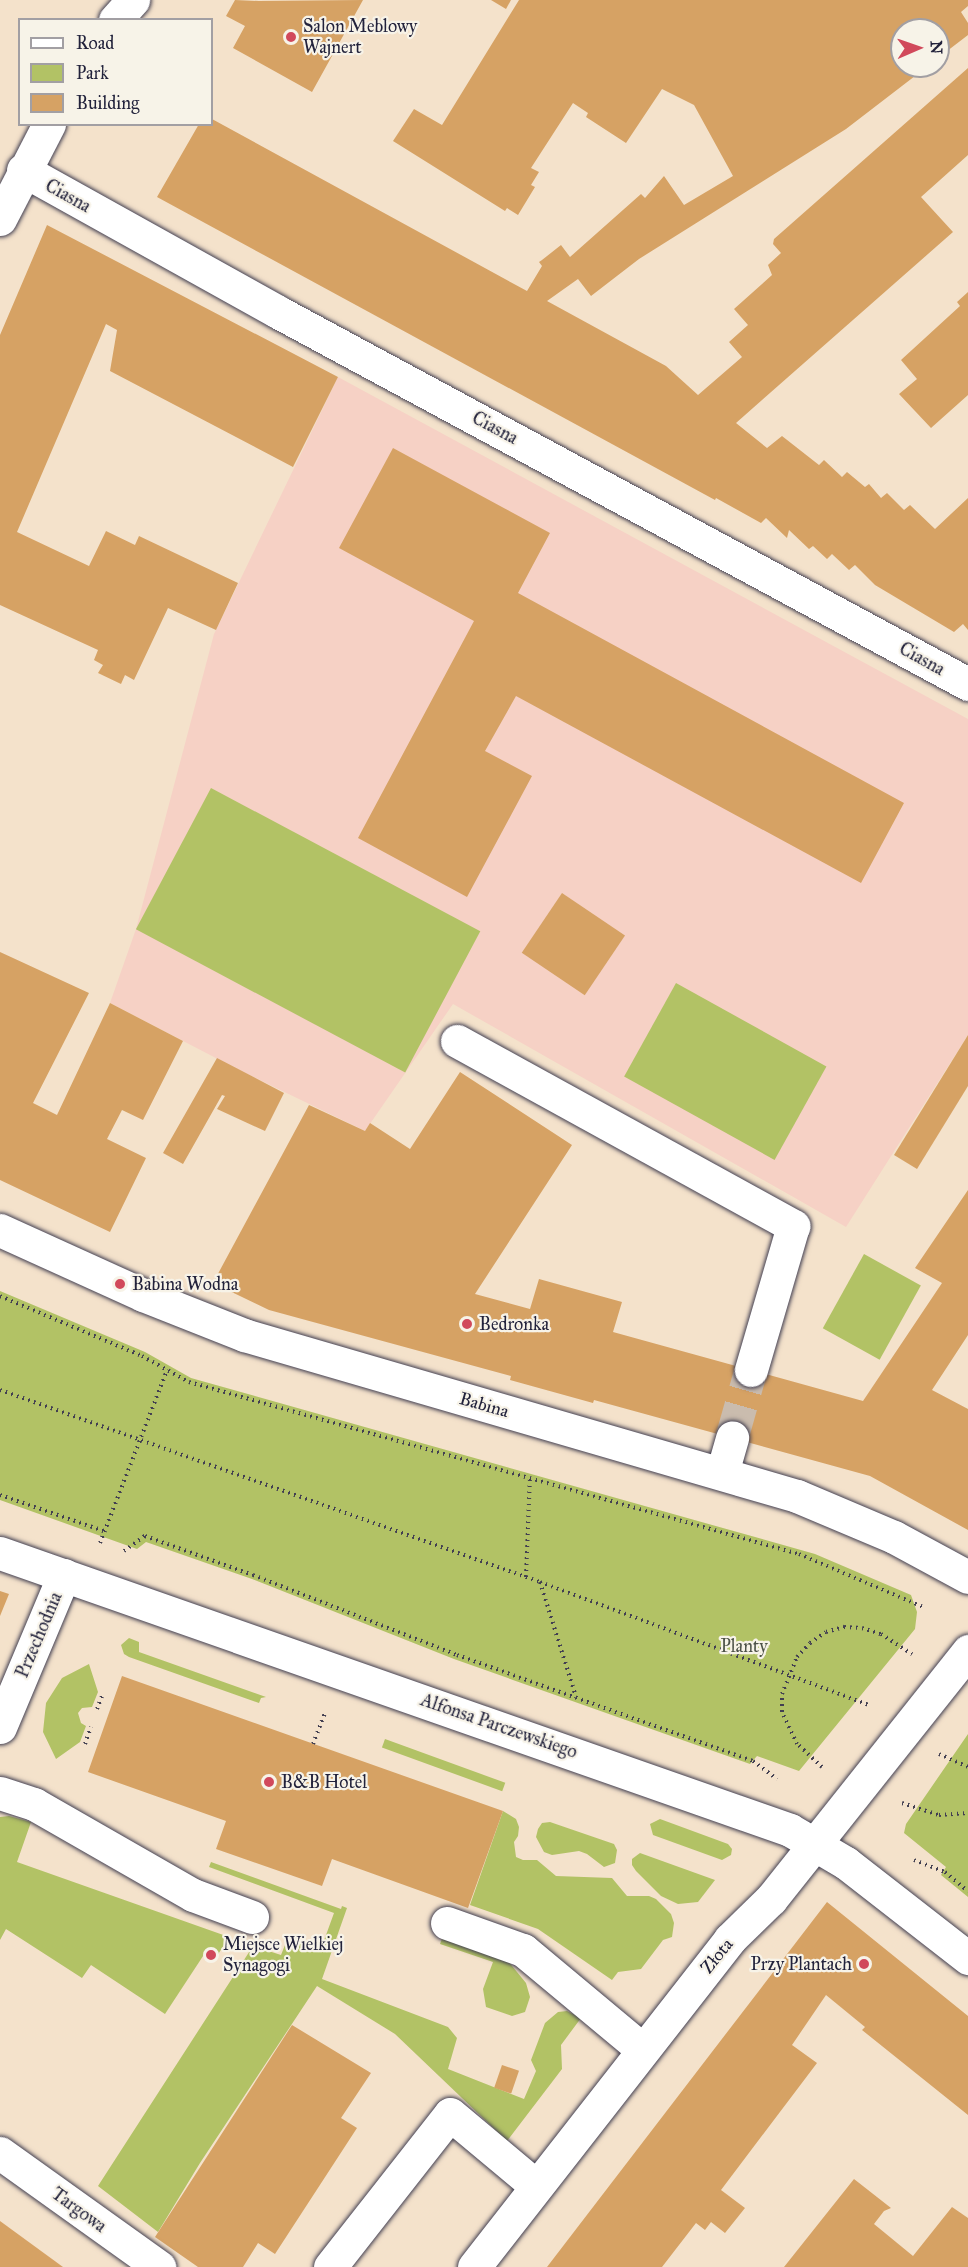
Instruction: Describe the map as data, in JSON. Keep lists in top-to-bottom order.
{
  "streets": {
    "street": [
      "Ciasna",
      "Babina",
      "Przechodnia",
      "Alfonsa Parczewskiego",
      "Złota",
      "Targowa"
    ]
  },
  "crossings": [
    ["Przechodnia", "Alfonsa Parczewskiego"],
    ["Alfonsa Parczewskiego", "Złota"]
  ],
  "parks": ["Planty"],
  "places": [
    "Salon Meblowy Wajnert",
    "Babina Wodna",
    "Bedronka",
    "B&B Hotel",
    "Miejsce Wielkiej Synagogi",
    "Przy Plantach"
  ],
  "legend": ["Road", "Park", "Building"],
  "north": "right"
}
